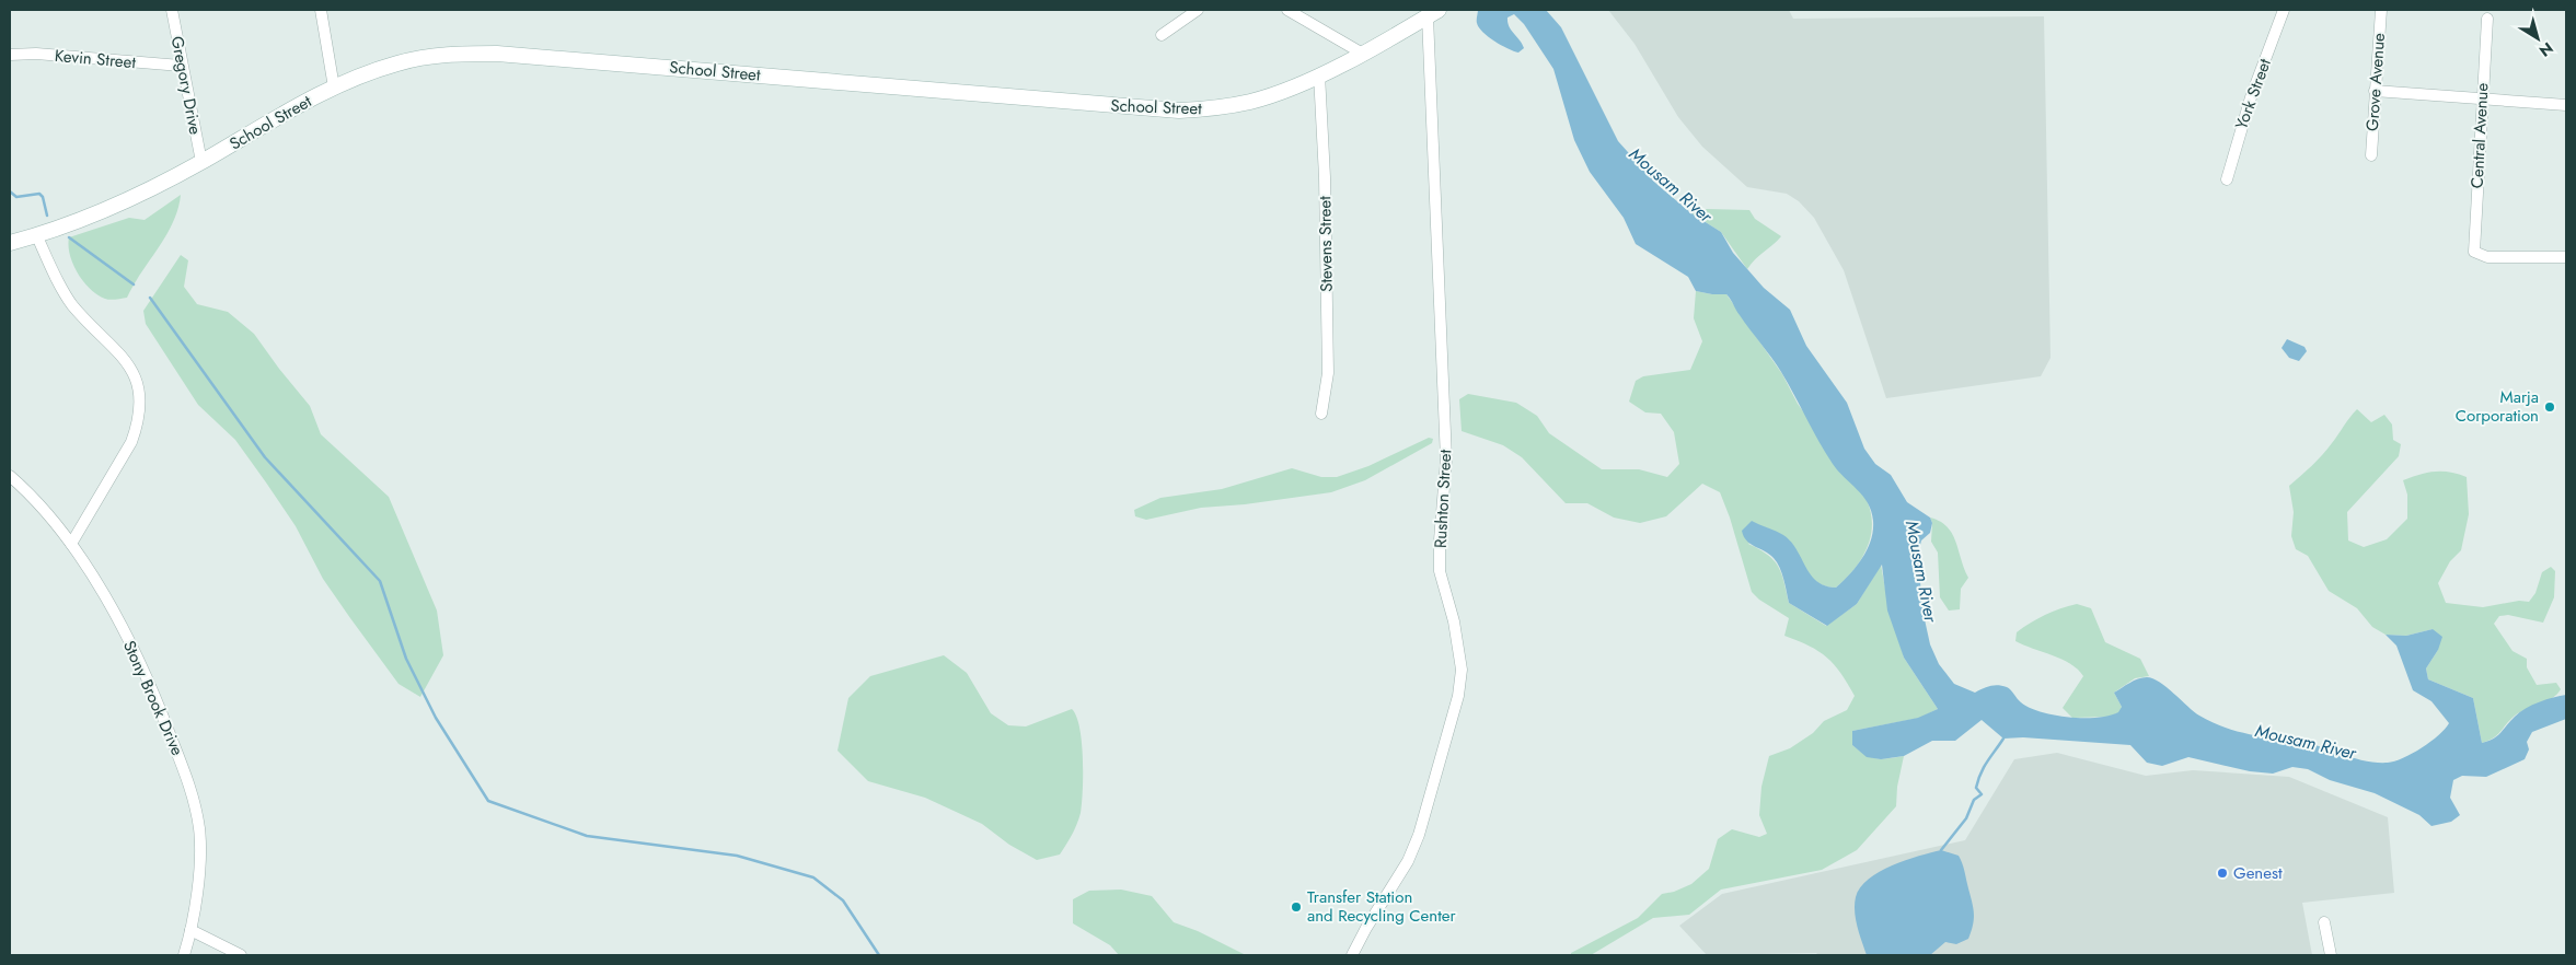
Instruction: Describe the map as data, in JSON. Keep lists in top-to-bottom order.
{
  "streets": {
    "street": [
      "Kevin Street",
      "School Street",
      "Grove Avenue",
      "Gregory Drive",
      "York Street",
      "Central Avenue",
      "Stevens Street",
      "Rushton Street",
      "Stony Brook Drive"
    ]
  },
  "crossings": [
    ["Kevin Street", "Gregory Drive"],
    ["School Street", "Gregory Drive"],
    ["School Street", "Stevens Street"],
    ["School Street", "Rushton Street"]
  ],
  "water": ["Mousam River"],
  "places": ["Marja Corporation", "Genest", "Transfer Station and Recycling Center"],
  "north": "bottom right"
}
